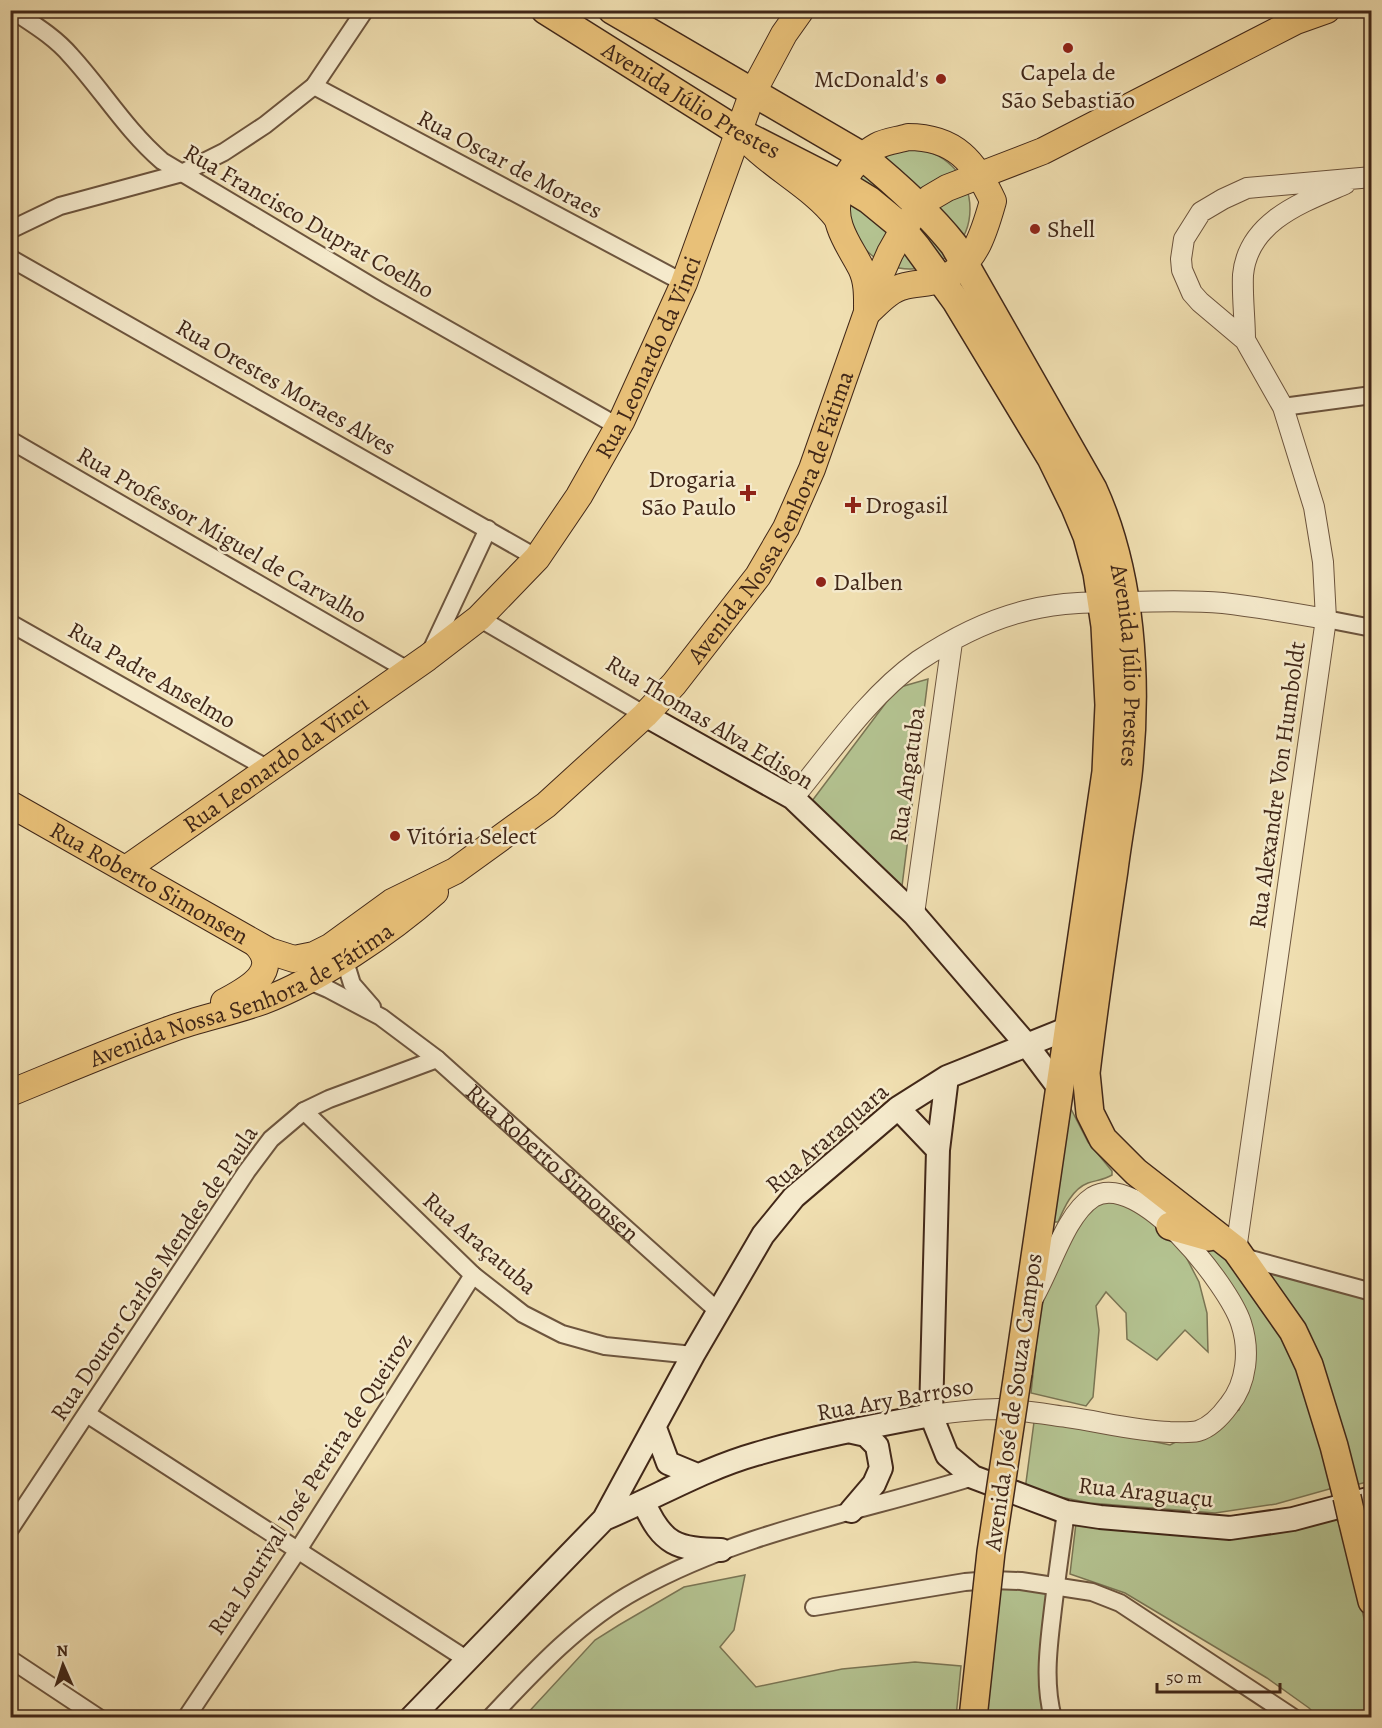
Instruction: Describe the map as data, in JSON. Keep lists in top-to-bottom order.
{
  "streets": {
    "highway": ["Avenida Júlio Prestes", "Avenida José de Souza Campos"],
    "main road": [
      "Rua Leonardo da Vinci",
      "Avenida Nossa Senhora de Fátima",
      "Rua Thomas Alva Edison",
      "Rua Roberto Simonsen",
      "Rua Araraquara",
      "Rua Ary Barroso",
      "Rua Araguaçu"
    ],
    "street": [
      "Rua Oscar de Moraes",
      "Rua Francisco Duprat Coelho",
      "Rua Orestes Moraes Alves",
      "Rua Professor Miguel de Carvalho",
      "Rua Padre Anselmo",
      "Rua Angatuba",
      "Rua Alexandre Von Humboldt",
      "Rua Araçatuba",
      "Rua Doutor Carlos Mendes de Paula",
      "Rua Lourival José Pereira de Queiroz"
    ]
  },
  "crossings": [
    ["Avenida Júlio Prestes", "Rua Leonardo da Vinci"],
    ["Avenida Júlio Prestes", "Avenida Nossa Senhora de Fátima"],
    ["Avenida Júlio Prestes", "Rua Thomas Alva Edison"],
    ["Avenida Júlio Prestes", "Rua Araraquara"],
    ["Avenida Júlio Prestes", "Avenida José de Souza Campos"],
    ["Rua Oscar de Moraes", "Rua Leonardo da Vinci"],
    ["Rua Francisco Duprat Coelho", "Rua Leonardo da Vinci"],
    ["Rua Leonardo da Vinci", "Rua Orestes Moraes Alves"],
    ["Rua Leonardo da Vinci", "Rua Professor Miguel de Carvalho"],
    ["Rua Leonardo da Vinci", "Rua Padre Anselmo"],
    ["Rua Leonardo da Vinci", "Rua Thomas Alva Edison"],
    ["Rua Leonardo da Vinci", "Rua Roberto Simonsen"],
    ["Avenida Nossa Senhora de Fátima", "Rua Thomas Alva Edison"],
    ["Avenida Nossa Senhora de Fátima", "Rua Roberto Simonsen"],
    ["Rua Thomas Alva Edison", "Rua Angatuba"],
    ["Rua Thomas Alva Edison", "Rua Araraquara"],
    ["Rua Thomas Alva Edison", "Avenida José de Souza Campos"],
    ["Rua Roberto Simonsen", "Rua Araraquara"],
    ["Rua Roberto Simonsen", "Rua Doutor Carlos Mendes de Paula"],
    ["Rua Araraquara", "Rua Araçatuba"],
    ["Rua Araraquara", "Rua Ary Barroso"],
    ["Rua Araraquara", "Rua Araguaçu"],
    ["Rua Araçatuba", "Rua Doutor Carlos Mendes de Paula"],
    ["Rua Araçatuba", "Rua Lourival José Pereira de Queiroz"],
    ["Rua Ary Barroso", "Avenida José de Souza Campos"],
    ["Rua Ary Barroso", "Rua Araguaçu"]
  ],
  "places": {
    "other": [
      "Capela de São Sebastião",
      "McDonald's",
      "Shell",
      "Dalben",
      "Vitória Select"
    ],
    "health": ["Drogaria São Paulo", "Drogasil"]
  },
  "scale_bar": "50 m",
  "north": "top"
}
